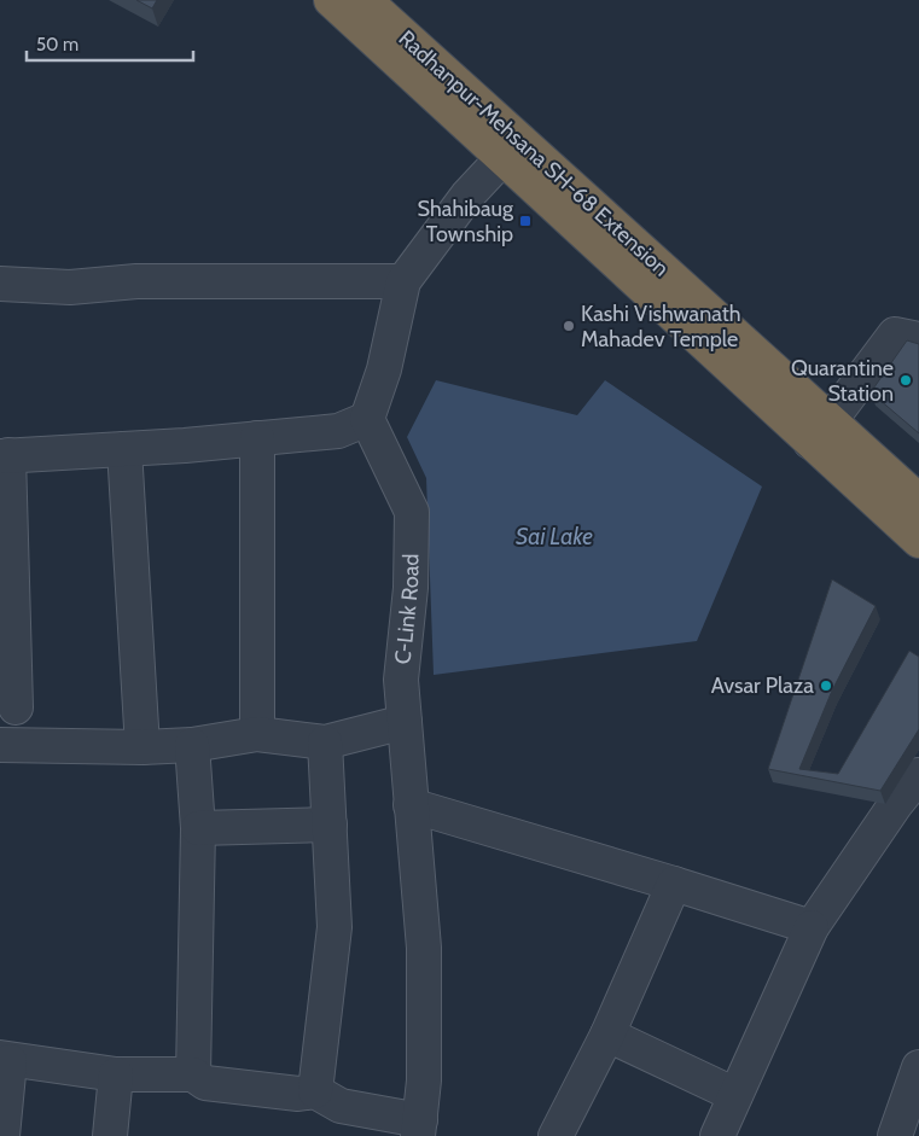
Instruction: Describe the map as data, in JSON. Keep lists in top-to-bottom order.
{
  "streets": {
    "highway": ["Radhanpur-Mehsana SH-68 Extension"],
    "street": ["C-Link Road"]
  },
  "water": ["Sai Lake"],
  "places": {
    "transit": ["Shahibaug Township"],
    "other": ["Kashi Vishwanath Mahadev Temple", "Quarantine Station", "Avsar Plaza"]
  },
  "scale_bar": "50 m"
}
